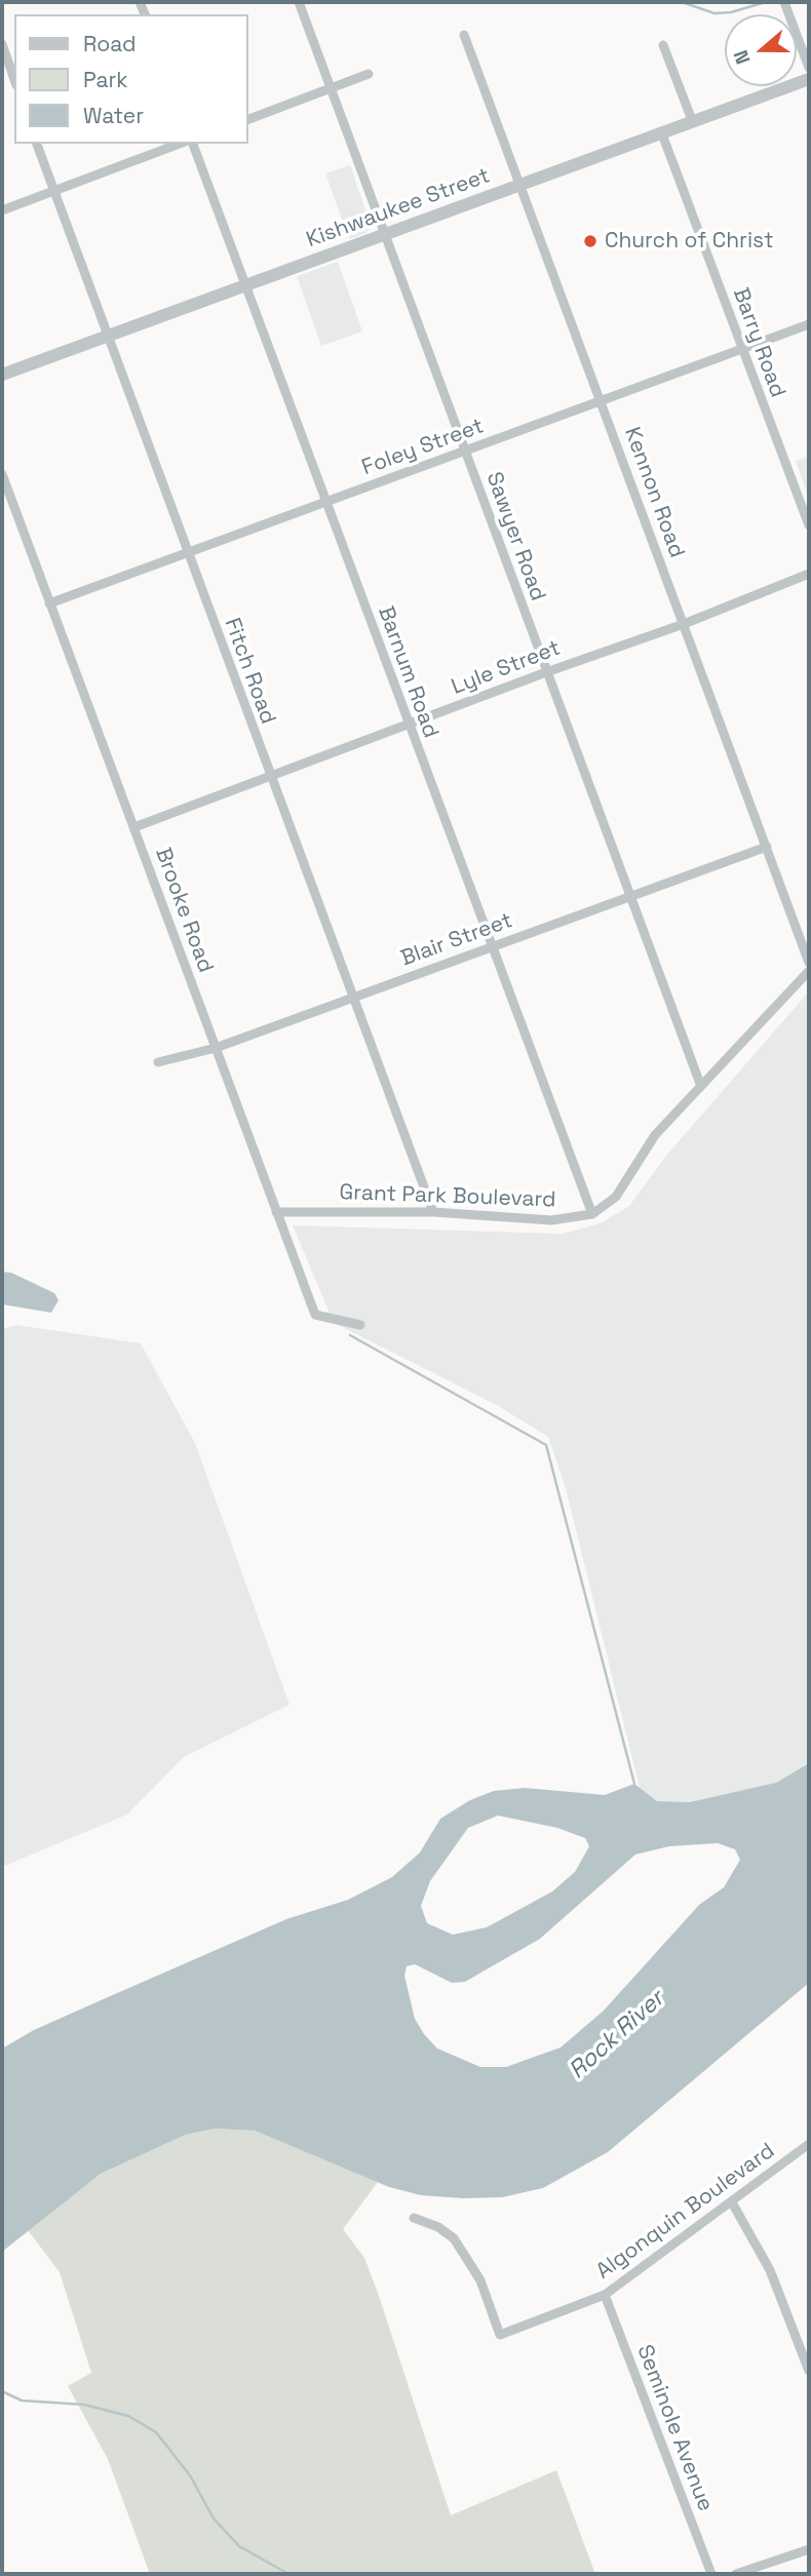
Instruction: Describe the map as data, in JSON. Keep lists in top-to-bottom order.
{
  "streets": {
    "street": [
      "Kishwaukee Street",
      "Barry Road",
      "Foley Street",
      "Kennon Road",
      "Sawyer Road",
      "Lyle Street",
      "Fitch Road",
      "Barnum Road",
      "Brooke Road",
      "Blair Street",
      "Grant Park Boulevard",
      "Algonquin Boulevard",
      "Seminole Avenue"
    ]
  },
  "crossings": [
    ["Kishwaukee Street", "Barry Road"],
    ["Kishwaukee Street", "Kennon Road"],
    ["Kishwaukee Street", "Sawyer Road"],
    ["Kishwaukee Street", "Fitch Road"],
    ["Kishwaukee Street", "Barnum Road"],
    ["Barry Road", "Foley Street"],
    ["Foley Street", "Kennon Road"],
    ["Foley Street", "Sawyer Road"],
    ["Foley Street", "Fitch Road"],
    ["Foley Street", "Barnum Road"],
    ["Foley Street", "Brooke Road"],
    ["Kennon Road", "Lyle Street"],
    ["Kennon Road", "Blair Street"],
    ["Sawyer Road", "Lyle Street"],
    ["Sawyer Road", "Blair Street"],
    ["Lyle Street", "Fitch Road"],
    ["Lyle Street", "Barnum Road"],
    ["Lyle Street", "Brooke Road"],
    ["Fitch Road", "Blair Street"],
    ["Fitch Road", "Grant Park Boulevard"],
    ["Barnum Road", "Blair Street"],
    ["Barnum Road", "Grant Park Boulevard"],
    ["Brooke Road", "Blair Street"],
    ["Brooke Road", "Grant Park Boulevard"],
    ["Algonquin Boulevard", "Seminole Avenue"]
  ],
  "water": ["Rock River"],
  "places": ["Church of Christ"],
  "legend": ["Road", "Park", "Water"],
  "north": "left"
}
